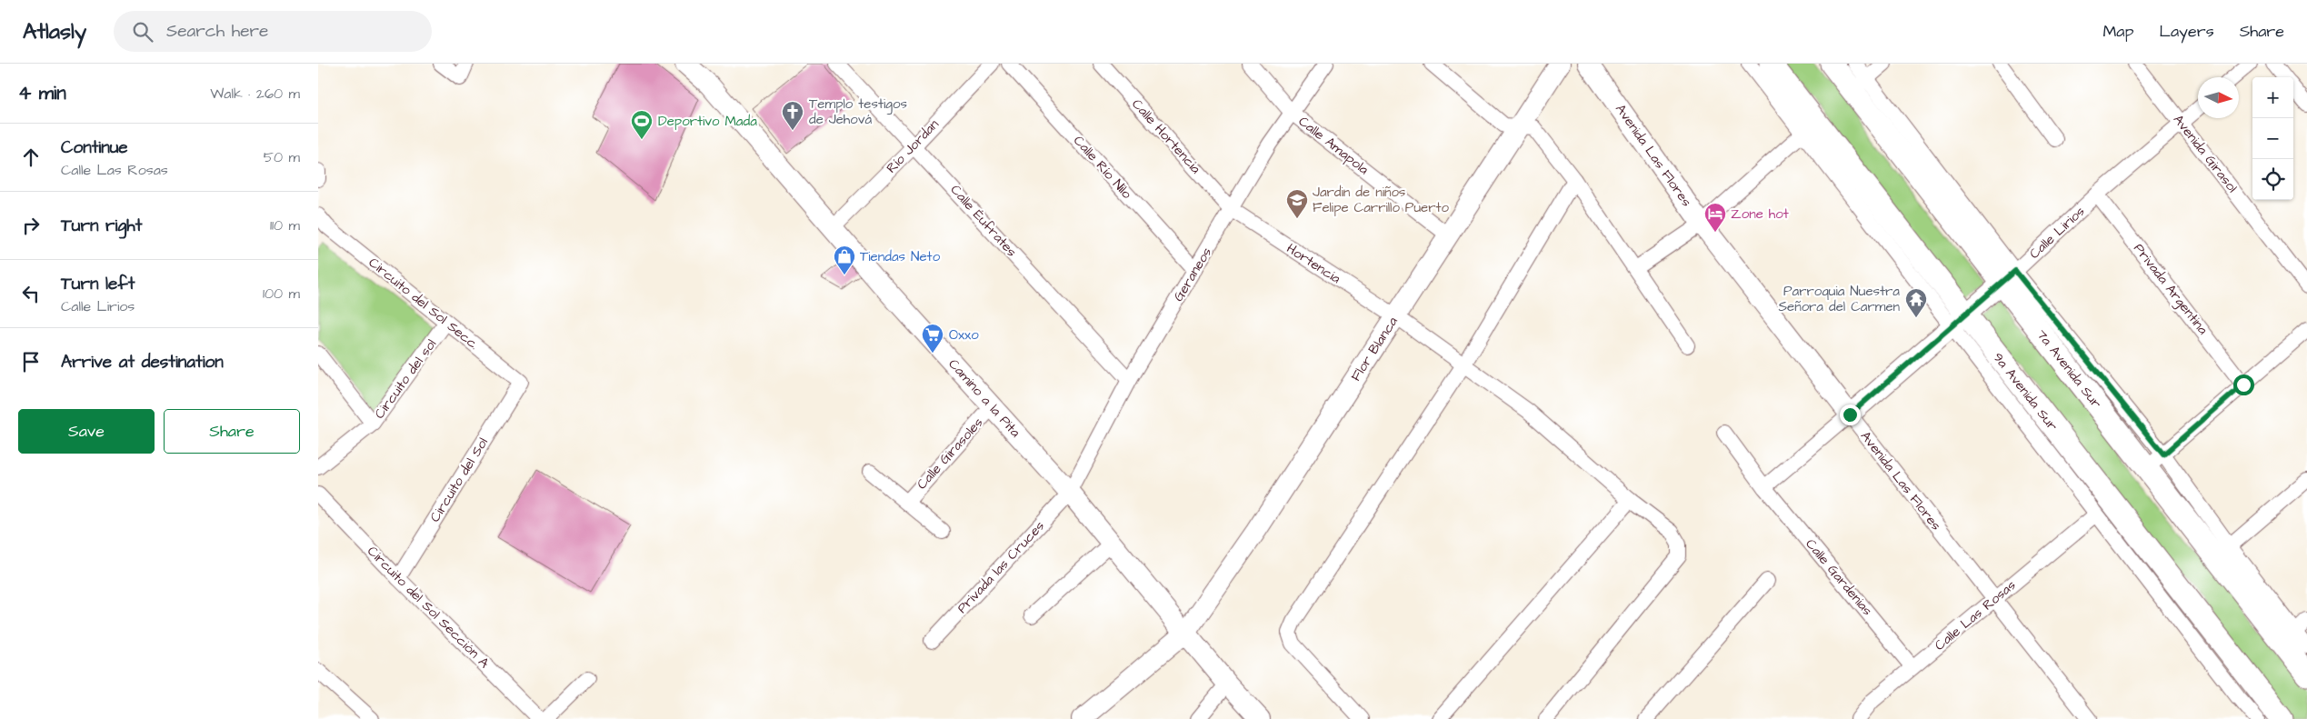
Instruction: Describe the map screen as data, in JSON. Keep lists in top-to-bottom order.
{
  "streets": {
    "main road": ["7a Avenida Sur", "9a Avenida Sur"],
    "street": [
      "Calle Hortencia",
      "Calle Amapola",
      "Río Jordan",
      "Avenida Girasol",
      "Avenida Las Flores",
      "Calle Río Nilo",
      "Calle Éufrates",
      "Calle Lirios",
      "Hortencia",
      "Geraneos",
      "Privada Argentina",
      "Circuito del Sol Secc.",
      "Flor Blanca",
      "Circuito del sol",
      "Camino a la Pita",
      "Calle Girasoles",
      "Circuito del Sol",
      "Privada las Cruces",
      "Calle Gardenias",
      "Circuito del Sol Sección A",
      "Calle Las Rosas"
    ]
  },
  "crossings": [
    ["Calle Hortencia", "Hortencia"],
    ["Calle Hortencia", "Geraneos"],
    ["Calle Amapola", "Geraneos"],
    ["Calle Amapola", "Flor Blanca"],
    ["Río Jordan", "Calle Éufrates"],
    ["Río Jordan", "Camino a la Pita"],
    ["Avenida Girasol", "Calle Lirios"],
    ["Avenida Las Flores", "Calle Lirios"],
    ["Avenida Las Flores", "Calle Las Rosas"],
    ["Calle Río Nilo", "Geraneos"],
    ["Calle Éufrates", "Geraneos"],
    ["Calle Lirios", "Privada Argentina"],
    ["Calle Lirios", "7a Avenida Sur"],
    ["Calle Lirios", "9a Avenida Sur"],
    ["Calle Lirios", "Calle Gardenias"],
    ["Hortencia", "Geraneos"],
    ["Hortencia", "Flor Blanca"],
    ["Geraneos", "Camino a la Pita"],
    ["Geraneos", "Privada las Cruces"],
    ["Circuito del Sol Secc.", "Circuito del sol"],
    ["Circuito del Sol Secc.", "Circuito del Sol"],
    ["Flor Blanca", "Camino a la Pita"],
    ["Camino a la Pita", "Calle Girasoles"],
    ["Camino a la Pita", "Privada las Cruces"],
    ["Circuito del Sol", "Circuito del Sol Sección A"],
    ["Calle Gardenias", "Calle Las Rosas"]
  ],
  "places": {
    "church": ["Templo testigos de Jehová"],
    "sports": ["Deportivo Mada"],
    "school or university": ["Jardin de niños Felipe Carrillo Puerto"],
    "hotel": ["Zone hot"],
    "shop": ["Tiendas Neto"],
    "temple": ["Parroquia Nuestra Señora del Carmen"],
    "supermarket": ["Oxxo"]
  },
  "north": "right",
  "page": {
    "header": "Atlasly",
    "search": "Search here",
    "nav": ["Map", "Layers", "Share"],
    "heading": ["4 min", "Walk · 260 m"],
    "map_buttons": ["+", "−"],
    "list": [
      ["Continue", "Calle Las Rosas", "50 m"],
      ["Turn right", "110 m"],
      ["Turn left", "Calle Lirios", "100 m"],
      "Arrive at destination"
    ],
    "buttons": ["Save", "Share"]
  }
}
